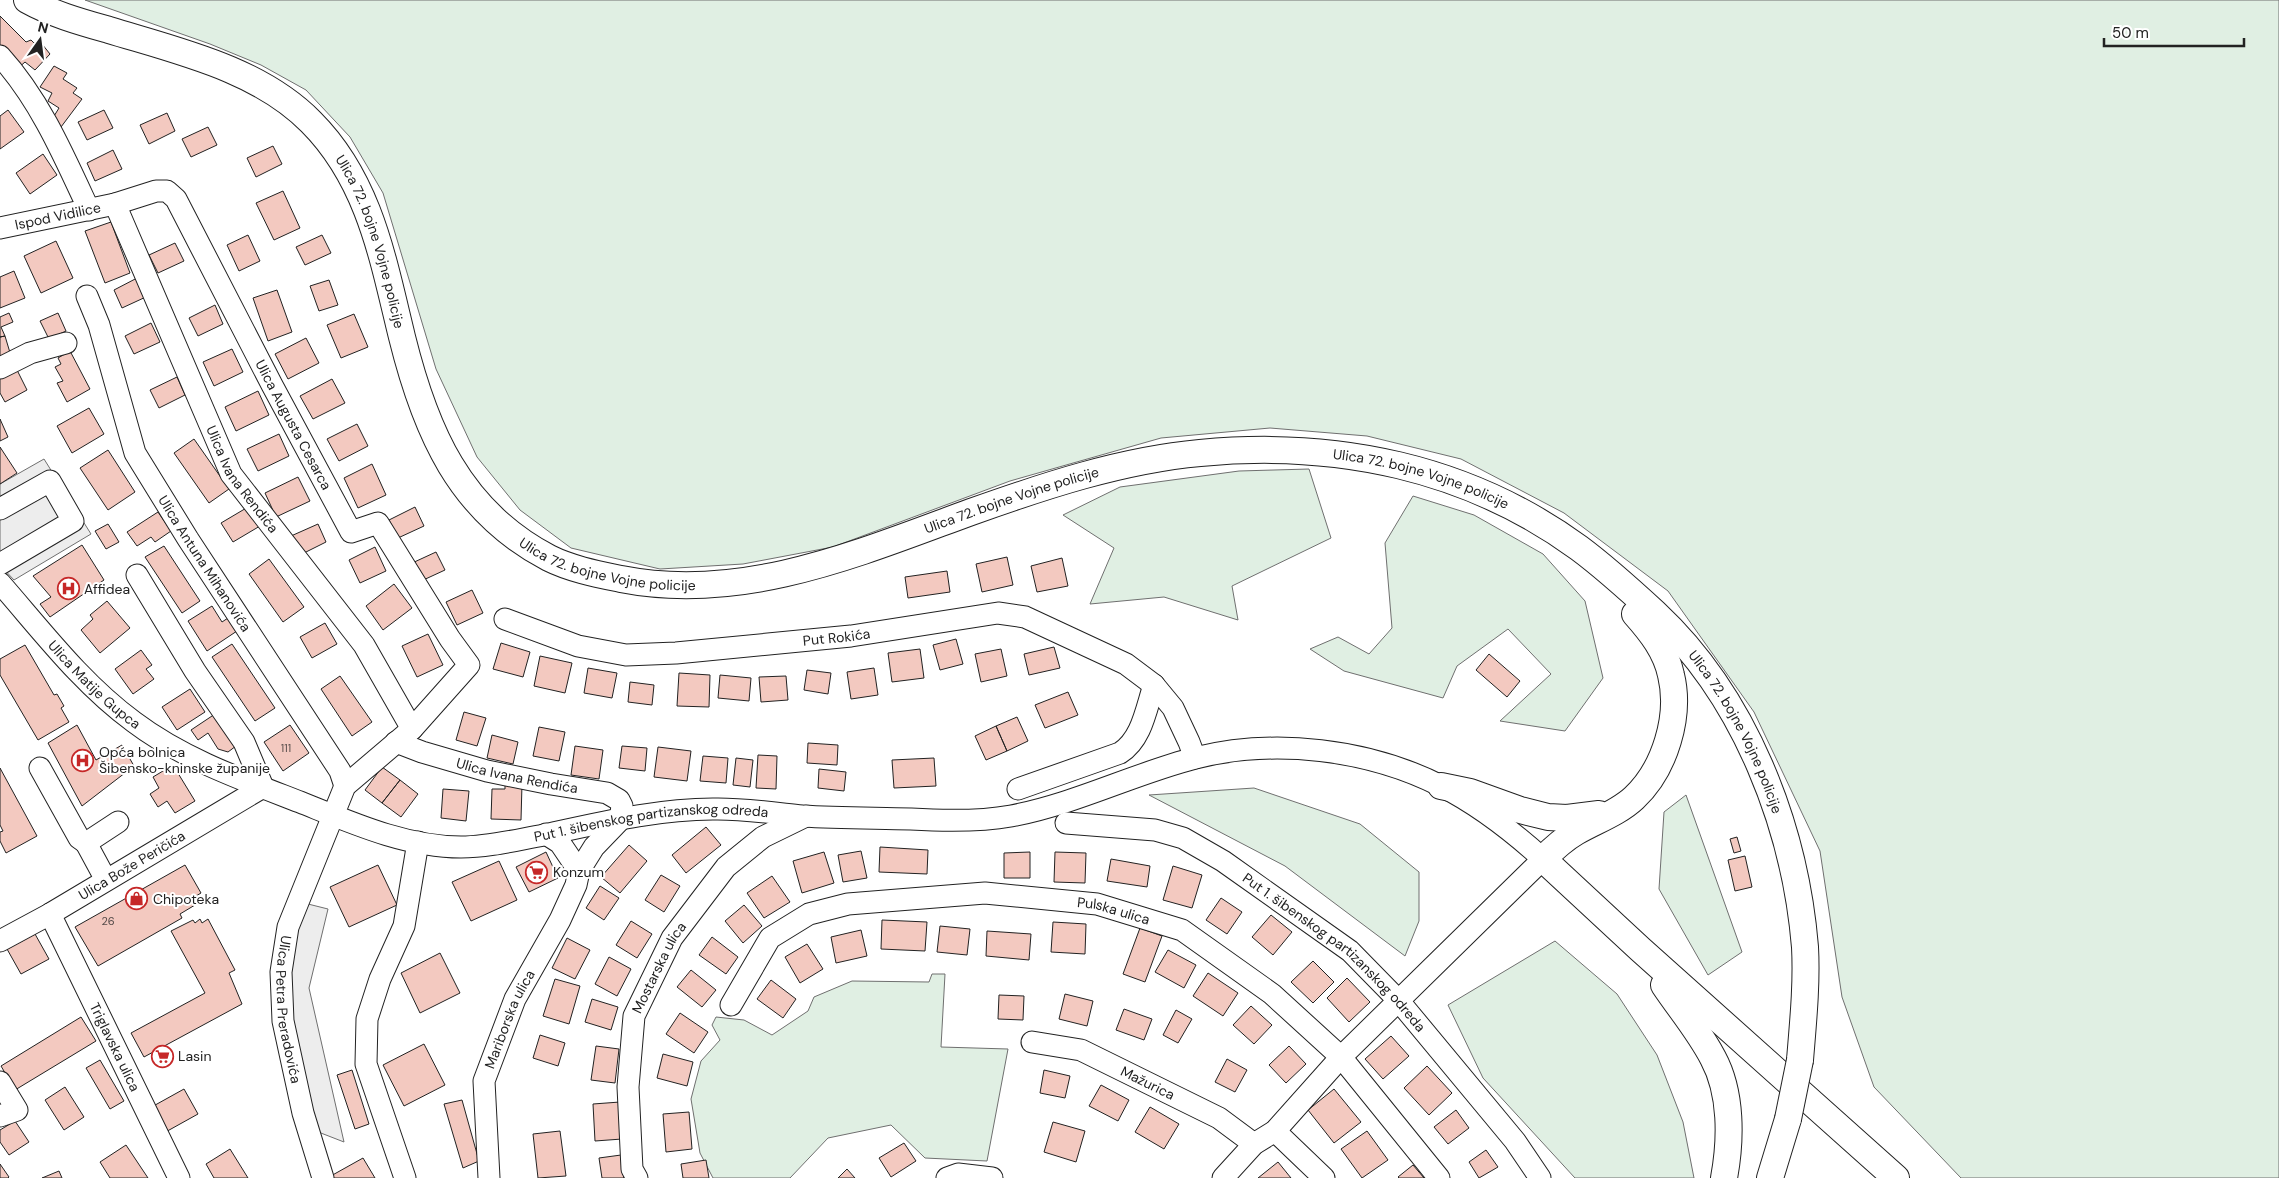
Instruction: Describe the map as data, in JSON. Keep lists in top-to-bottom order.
{
  "streets": {
    "main road": ["Ulica 72. bojne Vojne policije"],
    "street": [
      "Ispod Vidilice",
      "Ulica Augusta Cesarca",
      "Ulica Ivana Rendića",
      "Ulica Antuna Mihanovića",
      "Put Rokića",
      "Ulica Matije Gupca",
      "Put 1. šibenskog partizanskog odreda",
      "Ulica Bože Peričića",
      "Pulska ulica",
      "Mostarska ulica",
      "Ulica Petra Preradovića",
      "Mariborska ulica",
      "Triglavska ulica",
      "Mažurica"
    ]
  },
  "crossings": [
    ["Ispod Vidilice", "Ulica Augusta Cesarca"],
    ["Ispod Vidilice", "Ulica Ivana Rendića"],
    ["Ulica Augusta Cesarca", "Ulica Ivana Rendića"],
    ["Ulica Ivana Rendića", "Put 1. šibenskog partizanskog odreda"],
    ["Ulica Ivana Rendića", "Mariborska ulica"],
    ["Ulica Antuna Mihanovića", "Ulica Petra Preradovića"],
    ["Put Rokića", "Put 1. šibenskog partizanskog odreda"],
    ["Ulica Matije Gupca", "Put 1. šibenskog partizanskog odreda"],
    ["Ulica Matije Gupca", "Ulica Bože Peričića"],
    ["Ulica Matije Gupca", "Ulica Petra Preradovića"],
    ["Put 1. šibenskog partizanskog odreda", "Mostarska ulica"],
    ["Put 1. šibenskog partizanskog odreda", "Ulica Petra Preradovića"],
    ["Put 1. šibenskog partizanskog odreda", "Mariborska ulica"],
    ["Ulica Bože Peričića", "Triglavska ulica"]
  ],
  "places": {
    "hospital": ["Affidea", "Opća bolnica Šibensko-kninske županije"],
    "supermarket": ["Konzum", "Lasin"],
    "shop": ["Chipoteka"]
  },
  "house_numbers": ["111", "26"],
  "scale_bar": "50 m",
  "north": "top"
}
